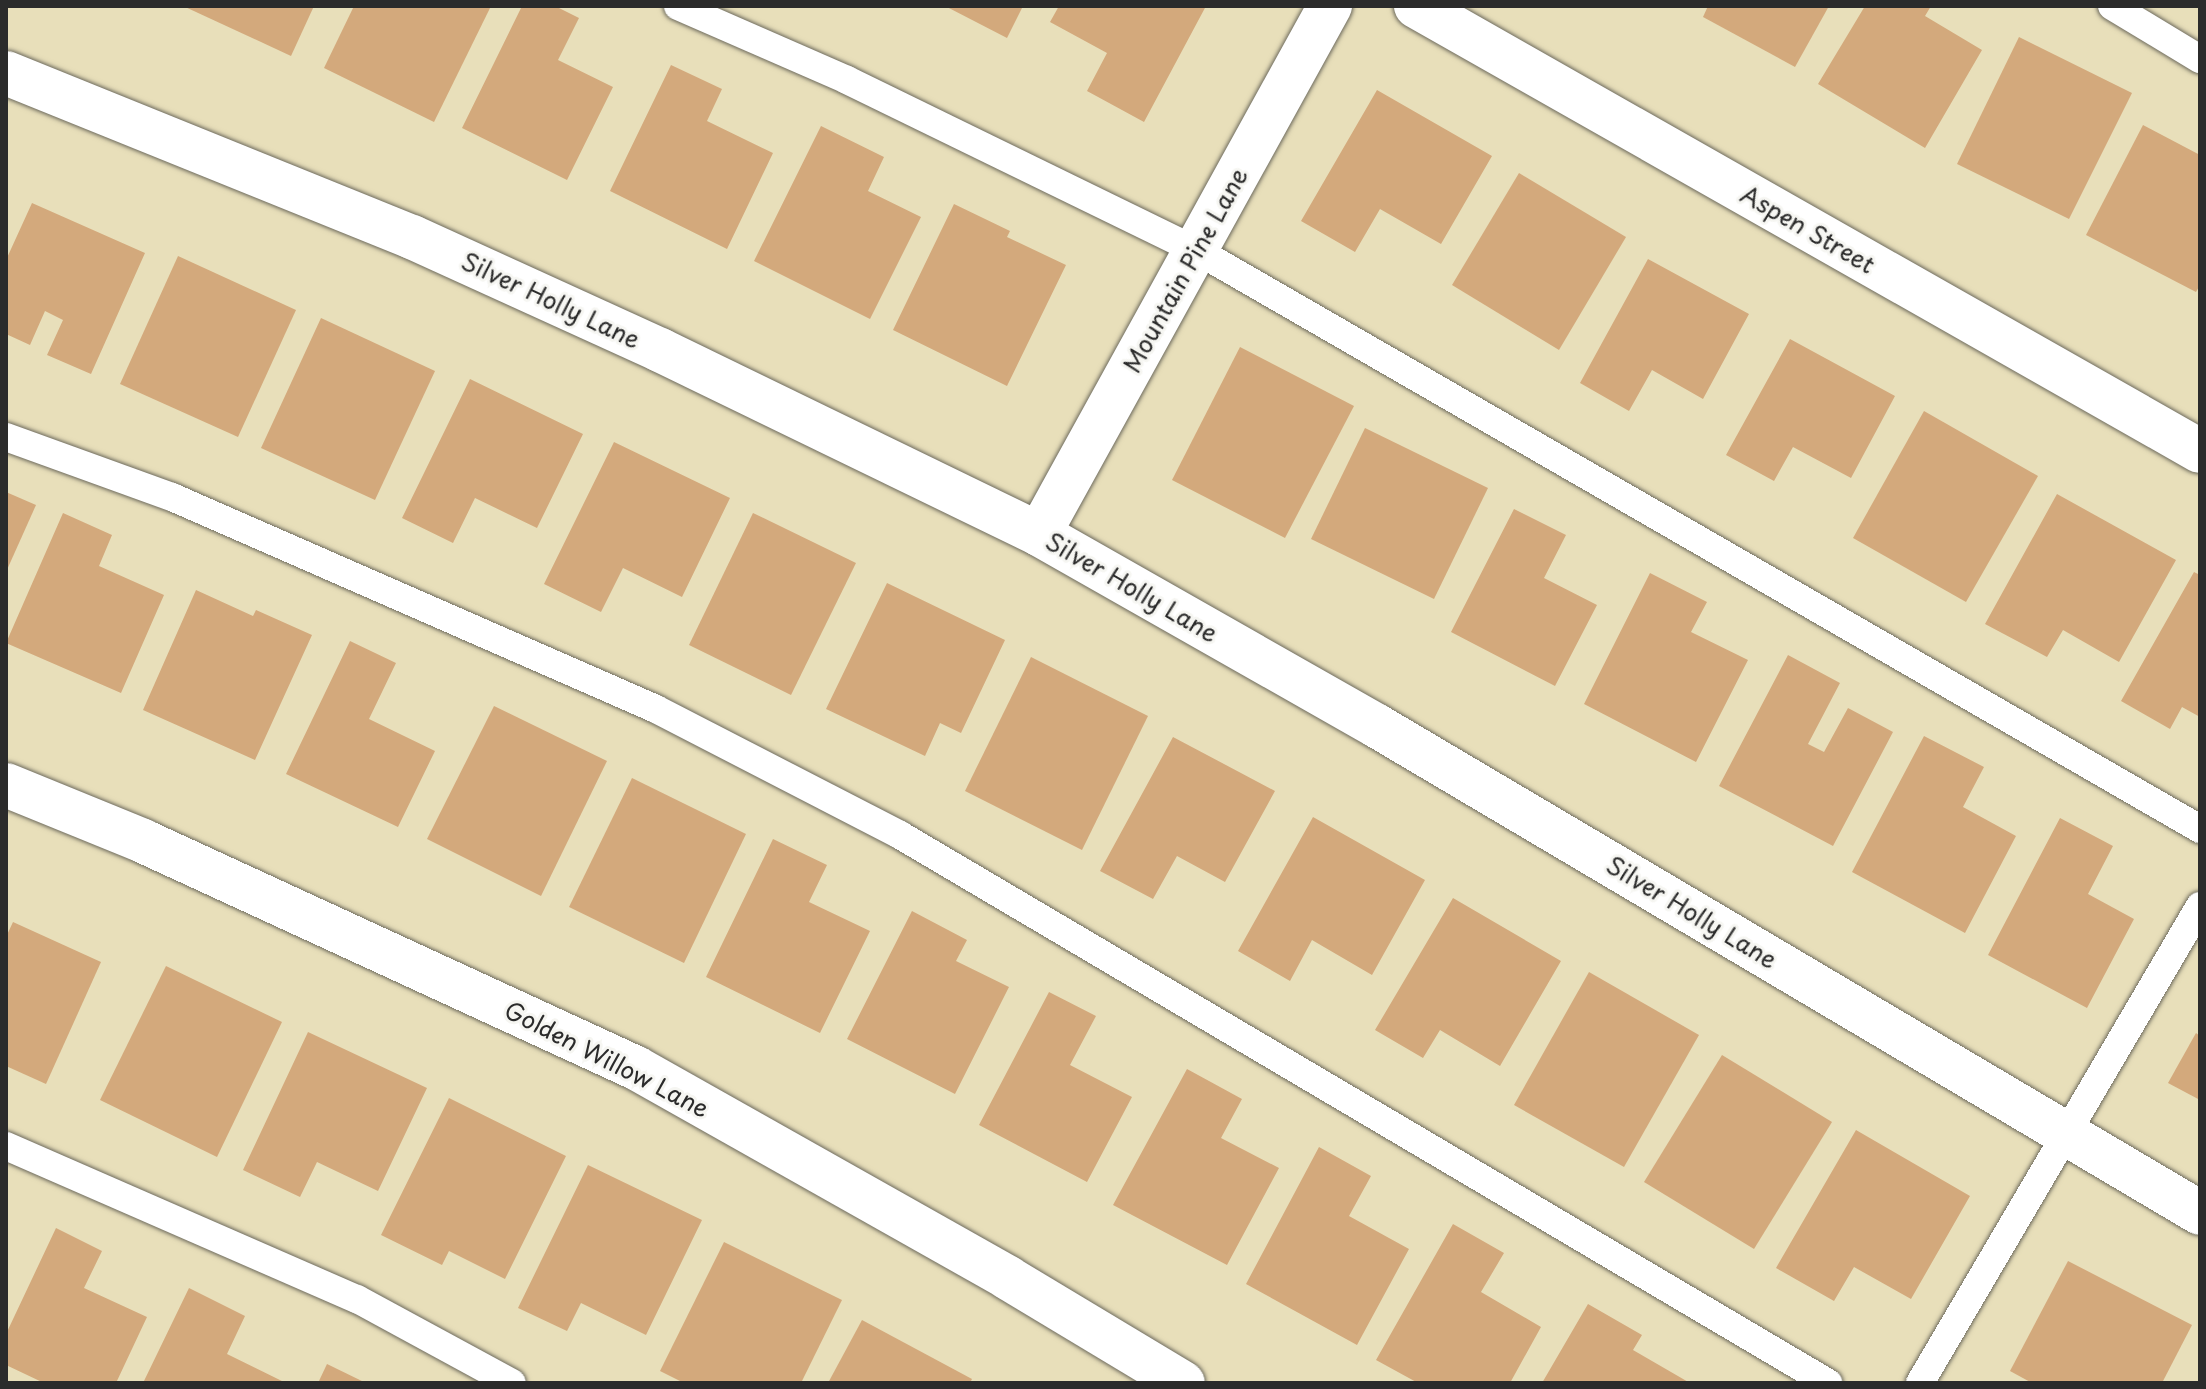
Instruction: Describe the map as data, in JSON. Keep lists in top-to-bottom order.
{
  "streets": {
    "street": [
      "Aspen Street",
      "Mountain Pine Lane",
      "Silver Holly Lane",
      "Golden Willow Lane"
    ]
  },
  "crossings": [
    ["Mountain Pine Lane", "Silver Holly Lane"]
  ]
}
